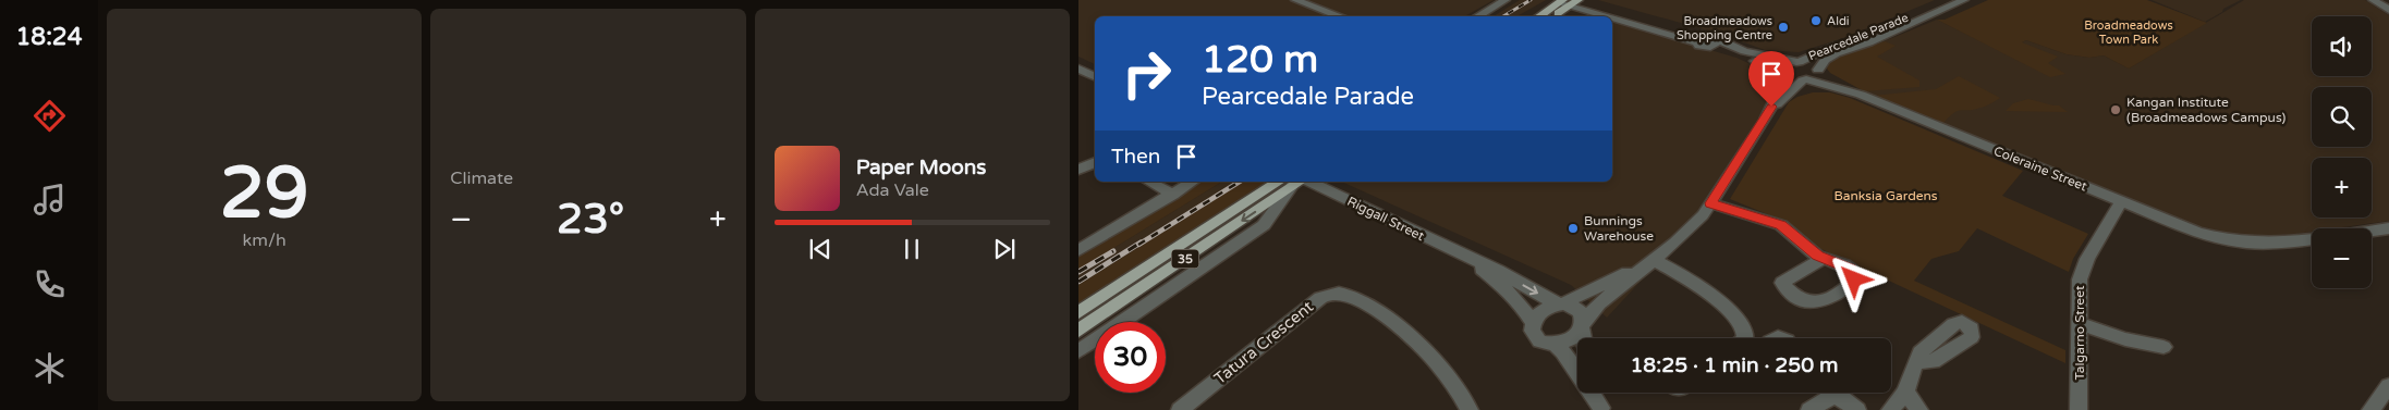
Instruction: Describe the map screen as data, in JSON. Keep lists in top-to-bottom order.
{
  "streets": {
    "main road": ["35"],
    "street": [
      "Pearcedale Parade",
      "Coleraine Street",
      "Riggall Street",
      "Talgarno Street",
      "Tatura Crescent"
    ]
  },
  "crossings": [
    ["Pearcedale Parade", "Coleraine Street"],
    ["Pearcedale Parade", "Riggall Street"],
    ["Coleraine Street", "Talgarno Street"],
    ["Riggall Street", "35"]
  ],
  "parks": ["Broadmeadows Town Park", "Banksia Gardens"],
  "places": [
    "Aldi",
    "Broadmeadows Shopping Centre",
    "Kangan Institute (Broadmeadows Campus)",
    "Bunnings Warehouse"
  ],
  "page": {
    "tabs": "18:24",
    "tile": [
      ["29", "km/h"],
      "Climate"
    ],
    "map_buttons": ["+", "−"],
    "turn": ["120 m", "Pearcedale Parade"],
    "then": "Then",
    "song": ["Paper Moons", "Ada Vale"],
    "heat": ["−", "23°", "+"],
    "limit": "30",
    "trip": "18:25 · 1 min · 250 m"
  }
}
